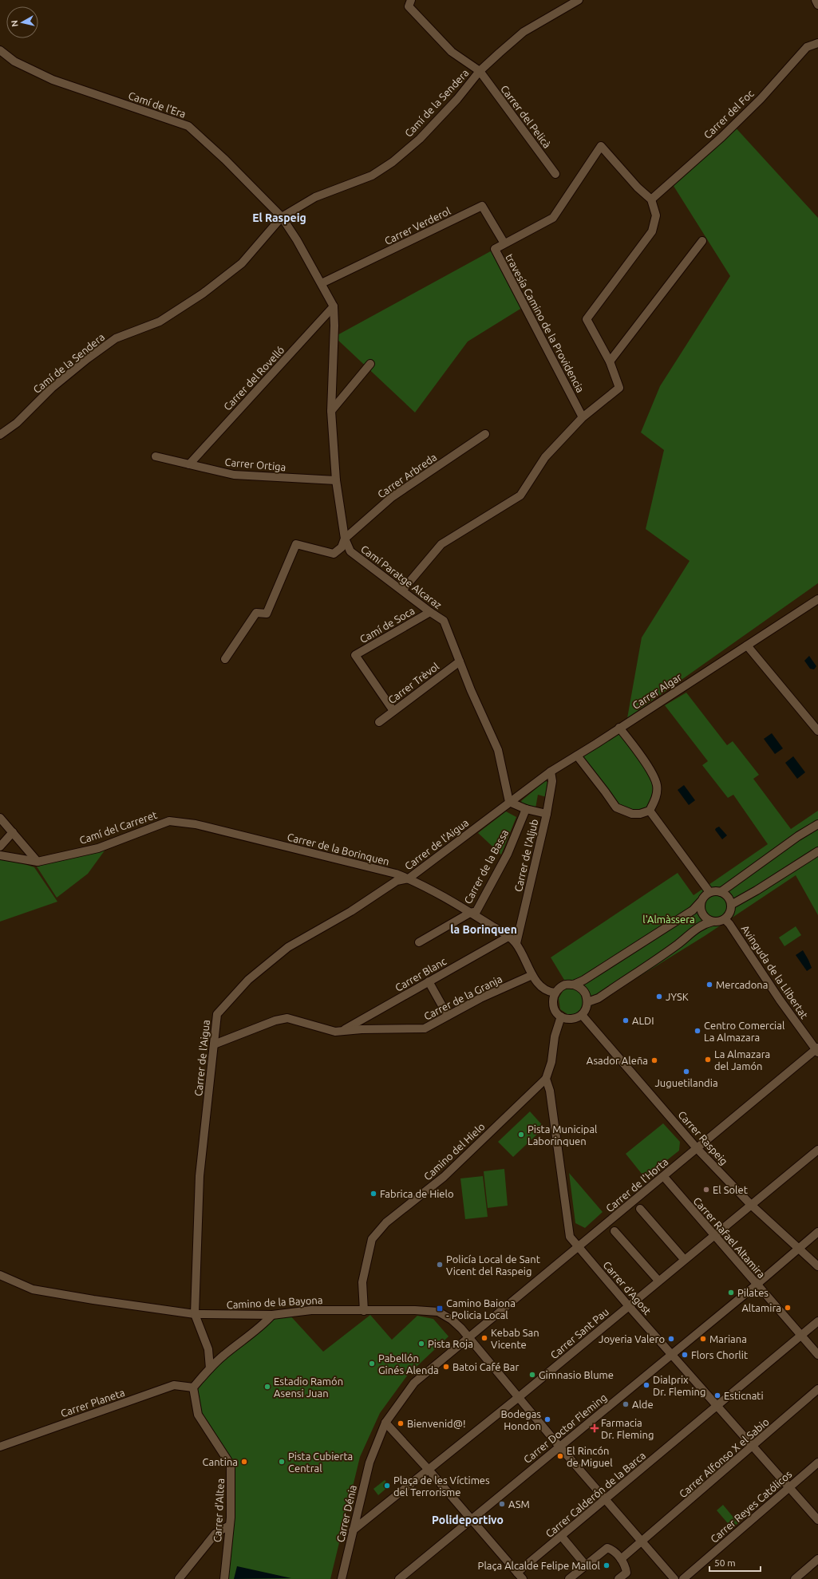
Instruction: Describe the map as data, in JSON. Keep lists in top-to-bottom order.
{
  "streets": {
    "street": [
      "Camí de la Sendera",
      "Camí de l'Era",
      "Carrer del Foc",
      "Carrer del Pelicà",
      "Carrer Verderol",
      "travesía Camino de la Providencia",
      "Carrer del Rovelló",
      "Carrer Ortiga",
      "Carrer Arbreda",
      "Camí Paratge Alcaraz",
      "Camí de Soca",
      "Carrer Trèvol",
      "Carrer Algar",
      "Camí del Carreret",
      "Carrer de l'Aigua",
      "Carrer de la Borinquen",
      "Carrer de l'Aljub",
      "Carrer de la Bassa",
      "Avinguda de la Llibertat",
      "Carrer Blanc",
      "Carrer de la Granja",
      "Carrer Raspeig",
      "Camino del Hielo",
      "Carrer de l'Horta",
      "Carrer Rafael Altamira",
      "Carrer d'Agost",
      "Camino de la Bayona",
      "Carrer Sant Pau",
      "Carrer Planeta",
      "Carrer Doctor Fleming",
      "Carrer Alfonso X el Sabio",
      "Carrer Calderón de la Barca",
      "Carrer Reyes Católicos",
      "Carrer d'Altea",
      "Carrer Dénia"
    ]
  },
  "crossings": [
    ["Camí de la Sendera", "Camí de l'Era"],
    ["Camí de la Sendera", "Carrer del Pelicà"],
    ["Camí de la Sendera", "Camí Paratge Alcaraz"],
    ["Camí de l'Era", "Camí Paratge Alcaraz"],
    ["Carrer Verderol", "travesía Camino de la Providencia"],
    ["Carrer Verderol", "Camí Paratge Alcaraz"],
    ["Carrer del Rovelló", "Carrer Ortiga"],
    ["Carrer del Rovelló", "Camí Paratge Alcaraz"],
    ["Carrer Ortiga", "Camí Paratge Alcaraz"],
    ["Carrer Arbreda", "Camí Paratge Alcaraz"],
    ["Camí Paratge Alcaraz", "Camí de Soca"],
    ["Camí Paratge Alcaraz", "Carrer Trèvol"],
    ["Camí Paratge Alcaraz", "Carrer Algar"],
    ["Camí Paratge Alcaraz", "Carrer de l'Aigua"],
    ["Camí de Soca", "Carrer Trèvol"],
    ["Carrer Algar", "Carrer de l'Aigua"],
    ["Carrer Algar", "Carrer de l'Aljub"],
    ["Camí del Carreret", "Carrer de la Borinquen"],
    ["Carrer de l'Aigua", "Carrer de la Borinquen"],
    ["Carrer de l'Aigua", "Carrer de la Granja"],
    ["Carrer de l'Aigua", "Camino de la Bayona"],
    ["Carrer de la Borinquen", "Carrer de l'Aljub"],
    ["Carrer de la Borinquen", "Carrer de la Bassa"],
    ["Carrer de la Borinquen", "Carrer Blanc"],
    ["Carrer de la Borinquen", "Carrer de la Granja"],
    ["Carrer de la Borinquen", "Carrer Raspeig"],
    ["Avinguda de la Llibertat", "Carrer de l'Horta"],
    ["Carrer Blanc", "Carrer de la Granja"],
    ["Carrer Raspeig", "Carrer de l'Horta"],
    ["Carrer Raspeig", "Carrer Sant Pau"],
    ["Carrer Raspeig", "Carrer Doctor Fleming"],
    ["Camino del Hielo", "Carrer d'Agost"],
    ["Camino del Hielo", "Camino de la Bayona"],
    ["Carrer de l'Horta", "Carrer Rafael Altamira"],
    ["Carrer de l'Horta", "Carrer d'Agost"],
    ["Carrer de l'Horta", "Camino de la Bayona"],
    ["Carrer de l'Horta", "Carrer Dénia"],
    ["Carrer Rafael Altamira", "Carrer Sant Pau"],
    ["Carrer Rafael Altamira", "Carrer Doctor Fleming"],
    ["Carrer Rafael Altamira", "Carrer Calderón de la Barca"],
    ["Carrer d'Agost", "Carrer Sant Pau"],
    ["Carrer d'Agost", "Carrer Doctor Fleming"],
    ["Carrer d'Agost", "Carrer Alfonso X el Sabio"],
    ["Carrer d'Agost", "Carrer Calderón de la Barca"],
    ["Carrer d'Agost", "Carrer Reyes Católicos"],
    ["Camino de la Bayona", "Carrer Sant Pau"],
    ["Camino de la Bayona", "Carrer Doctor Fleming"],
    ["Camino de la Bayona", "Carrer Alfonso X el Sabio"],
    ["Camino de la Bayona", "Carrer Calderón de la Barca"],
    ["Camino de la Bayona", "Carrer Dénia"],
    ["Carrer Sant Pau", "Carrer Dénia"],
    ["Carrer Planeta", "Carrer d'Altea"]
  ],
  "districts": ["El Raspeig", "la Borinquen", "Polideportivo"],
  "parks": ["l'Almàssera"],
  "places": {
    "other": [
      "Mercadona",
      "JYSK",
      "ALDI",
      "Centro Comercial La Almazara",
      "La Almazara del Jamón",
      "Asador Aleña",
      "Juguetilandia",
      "Pista Municipal Laborinquen",
      "El Solet",
      "Fabrica de Hielo",
      "Policía Local de Sant Vicent del Raspeig",
      "Pilates",
      "Altamira",
      "Kebab San Vicente",
      "Joyeria Valero",
      "Mariana",
      "Pista Roja",
      "Flors Chorlit",
      "Pabellón Ginés Alenda",
      "Batoi Café Bar",
      "Gimnasio Blume",
      "Dialprix Dr. Fleming",
      "Estadio Ramón Asensi Juan",
      "Esticnati",
      "Alde",
      "Bodegas Hondon",
      "Bienvenid@!",
      "El Rincón de Miguel",
      "Cantina",
      "Pista Cubierta Central",
      "Plaça de les Víctimes del Terrorisme",
      "ASM",
      "Plaça Alcalde Felipe Mallol"
    ],
    "transit": ["Camino Baiona - Policia Local"],
    "health": ["Farmacia Dr. Fleming"]
  },
  "scale_bar": "50 m",
  "north": "left"
}
